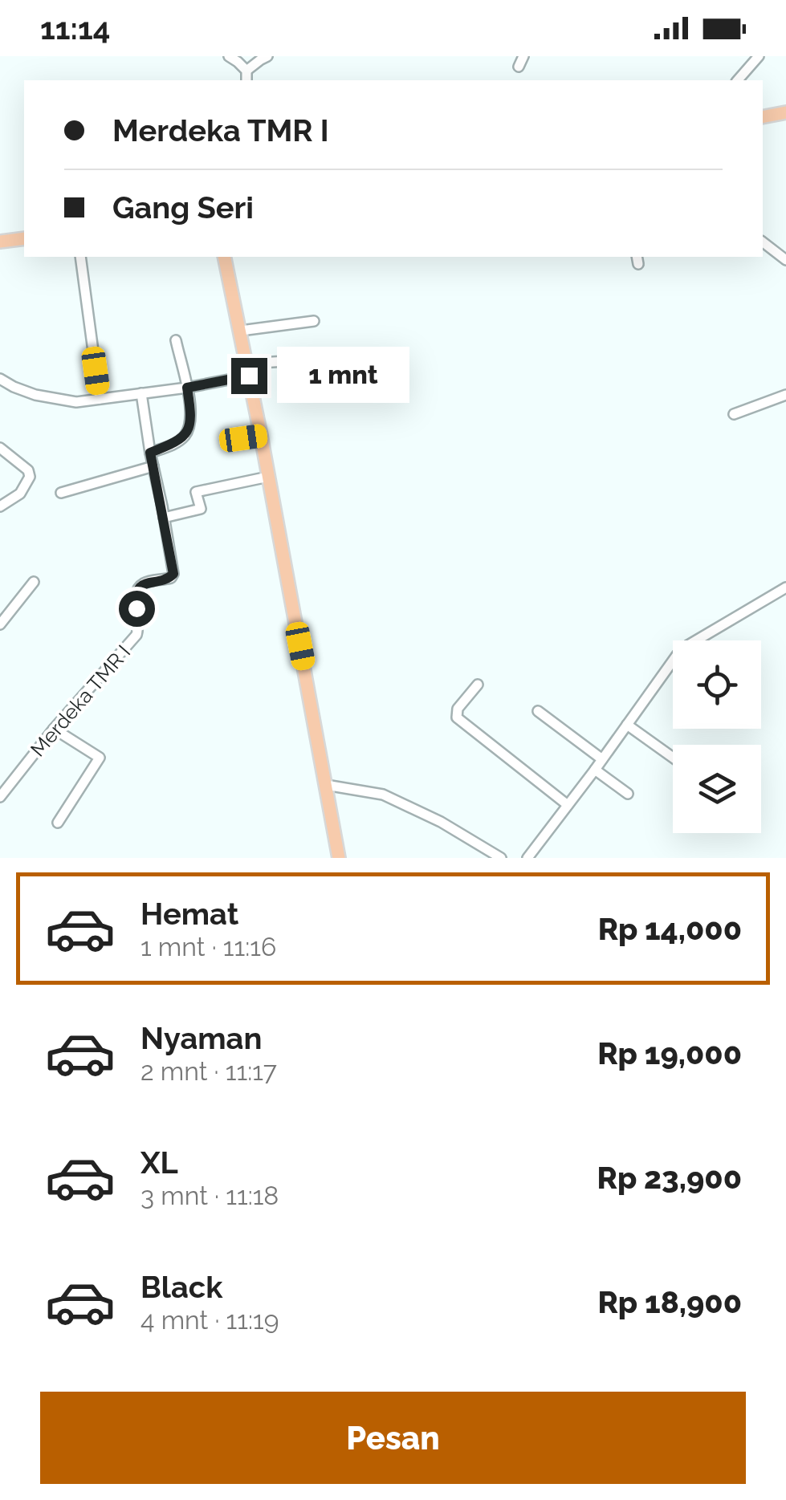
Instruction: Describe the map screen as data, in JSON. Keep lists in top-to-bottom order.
{
  "streets": {
    "street": ["Merdeka TMR I"]
  },
  "page": {
    "status": "11:14",
    "banner": ["Merdeka TMR I", "Gang Seri"],
    "bubble": "1 mnt",
    "list": [
      {
        "name": "Hemat",
        "note": "1 mnt · 11:16",
        "value": "Rp 14,000"
      },
      {
        "name": "Nyaman",
        "note": "2 mnt · 11:17",
        "value": "Rp 19,000"
      },
      {
        "name": "XL",
        "note": "3 mnt · 11:18",
        "value": "Rp 23,900"
      },
      {
        "name": "Black",
        "note": "4 mnt · 11:19",
        "value": "Rp 18,900"
      }
    ],
    "buttons": "Pesan"
  }
}
